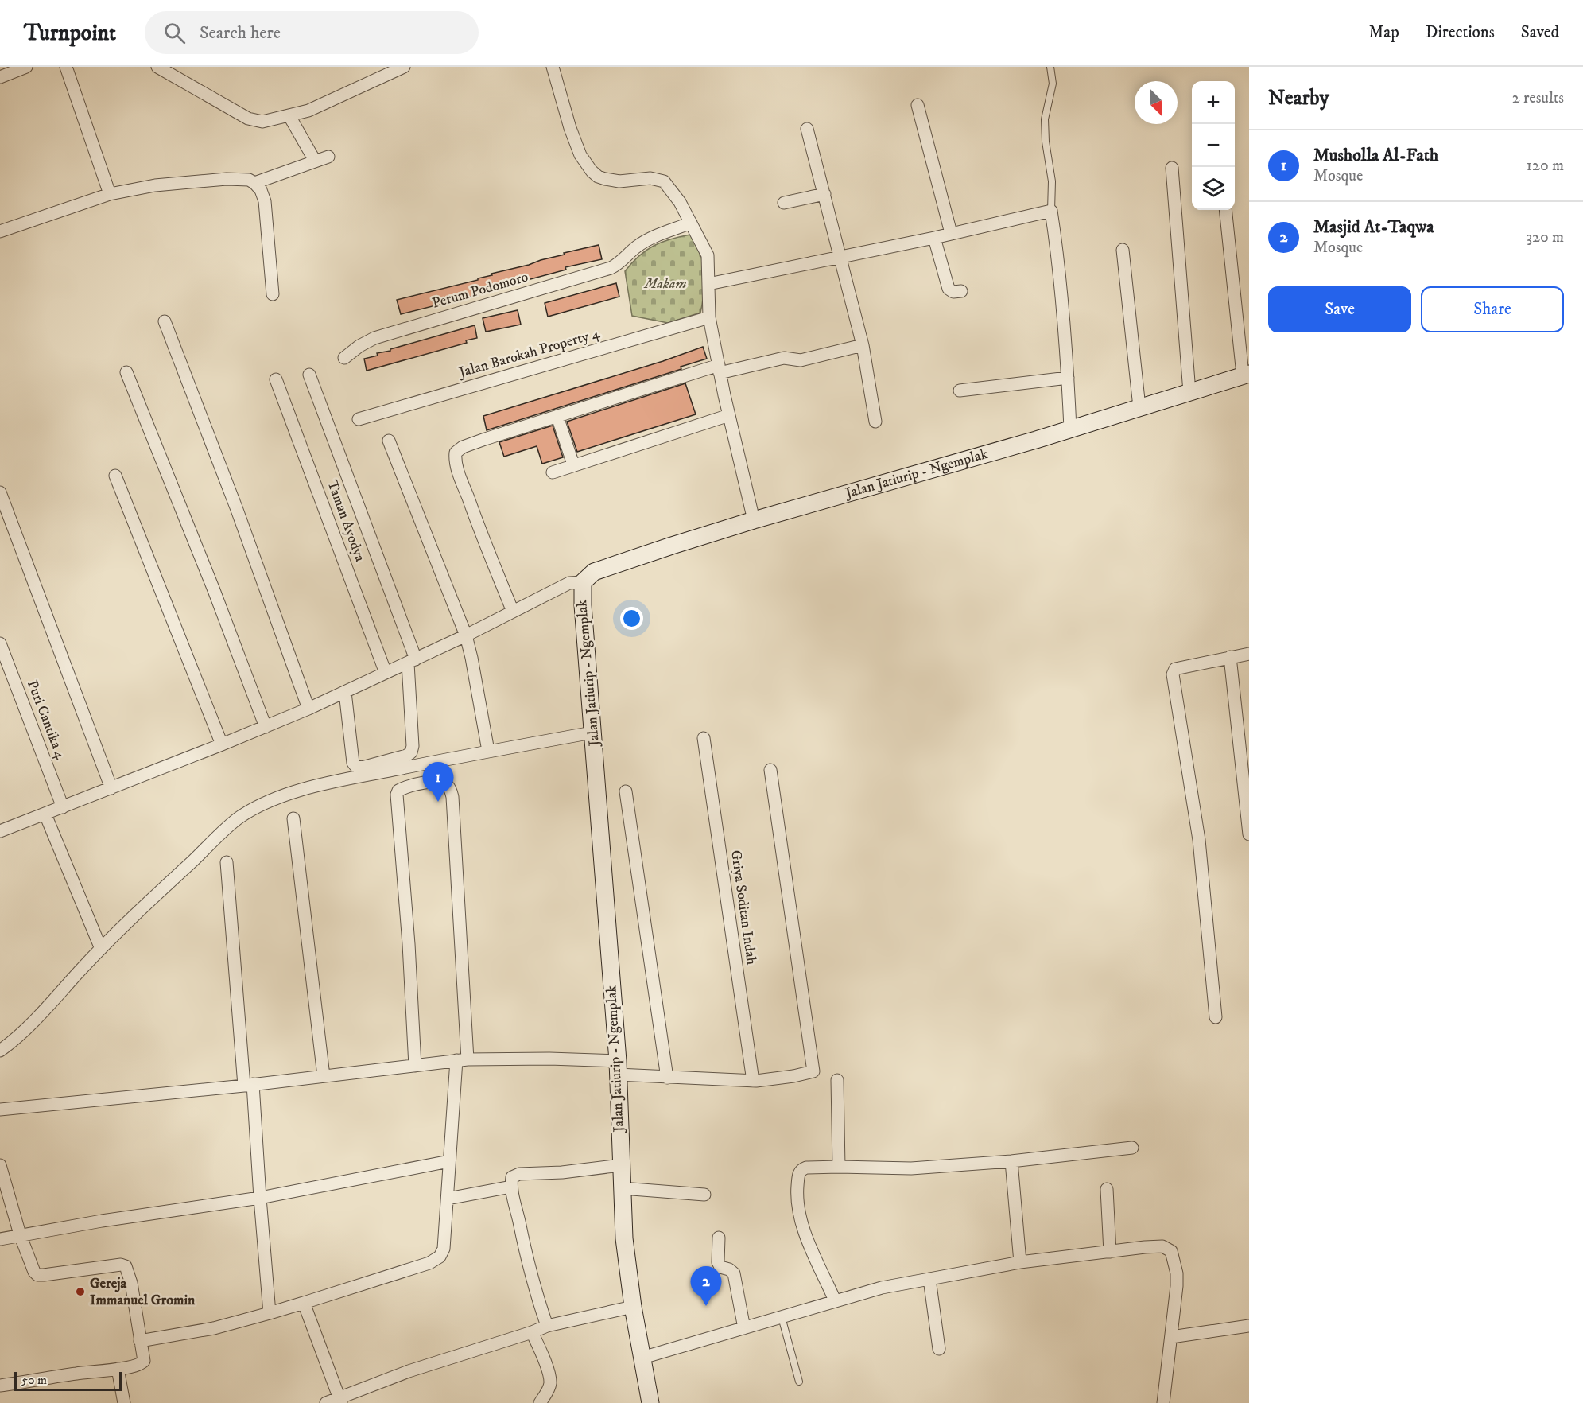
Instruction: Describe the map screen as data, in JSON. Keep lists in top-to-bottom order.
{
  "streets": {
    "street": [
      "Perum Podomoro",
      "Jalan Barokah Property 4",
      "Jalan Jatiurip - Ngemplak",
      "Taman Ayodya",
      "Puri Cantika 4",
      "Griya Soditan Indah"
    ]
  },
  "parks": ["Makam"],
  "places": ["Gereja Immanuel Gromin"],
  "scale_bar": "50 m",
  "north": "bottom right",
  "page": {
    "header": "Turnpoint",
    "search": "Search here",
    "nav": ["Map", "Directions", "Saved"],
    "heading": ["Nearby", "2 results"],
    "map_buttons": ["+", "−"],
    "list": [
      {
        "mark": "1",
        "name": "Musholla Al-Fath",
        "note": "Mosque",
        "value": "120 m"
      },
      {
        "mark": "2",
        "name": "Masjid At-Taqwa",
        "note": "Mosque",
        "value": "320 m"
      }
    ],
    "buttons": ["Save", "Share"],
    "pins": ["1", "2"],
    "scale": "50 m"
  }
}
